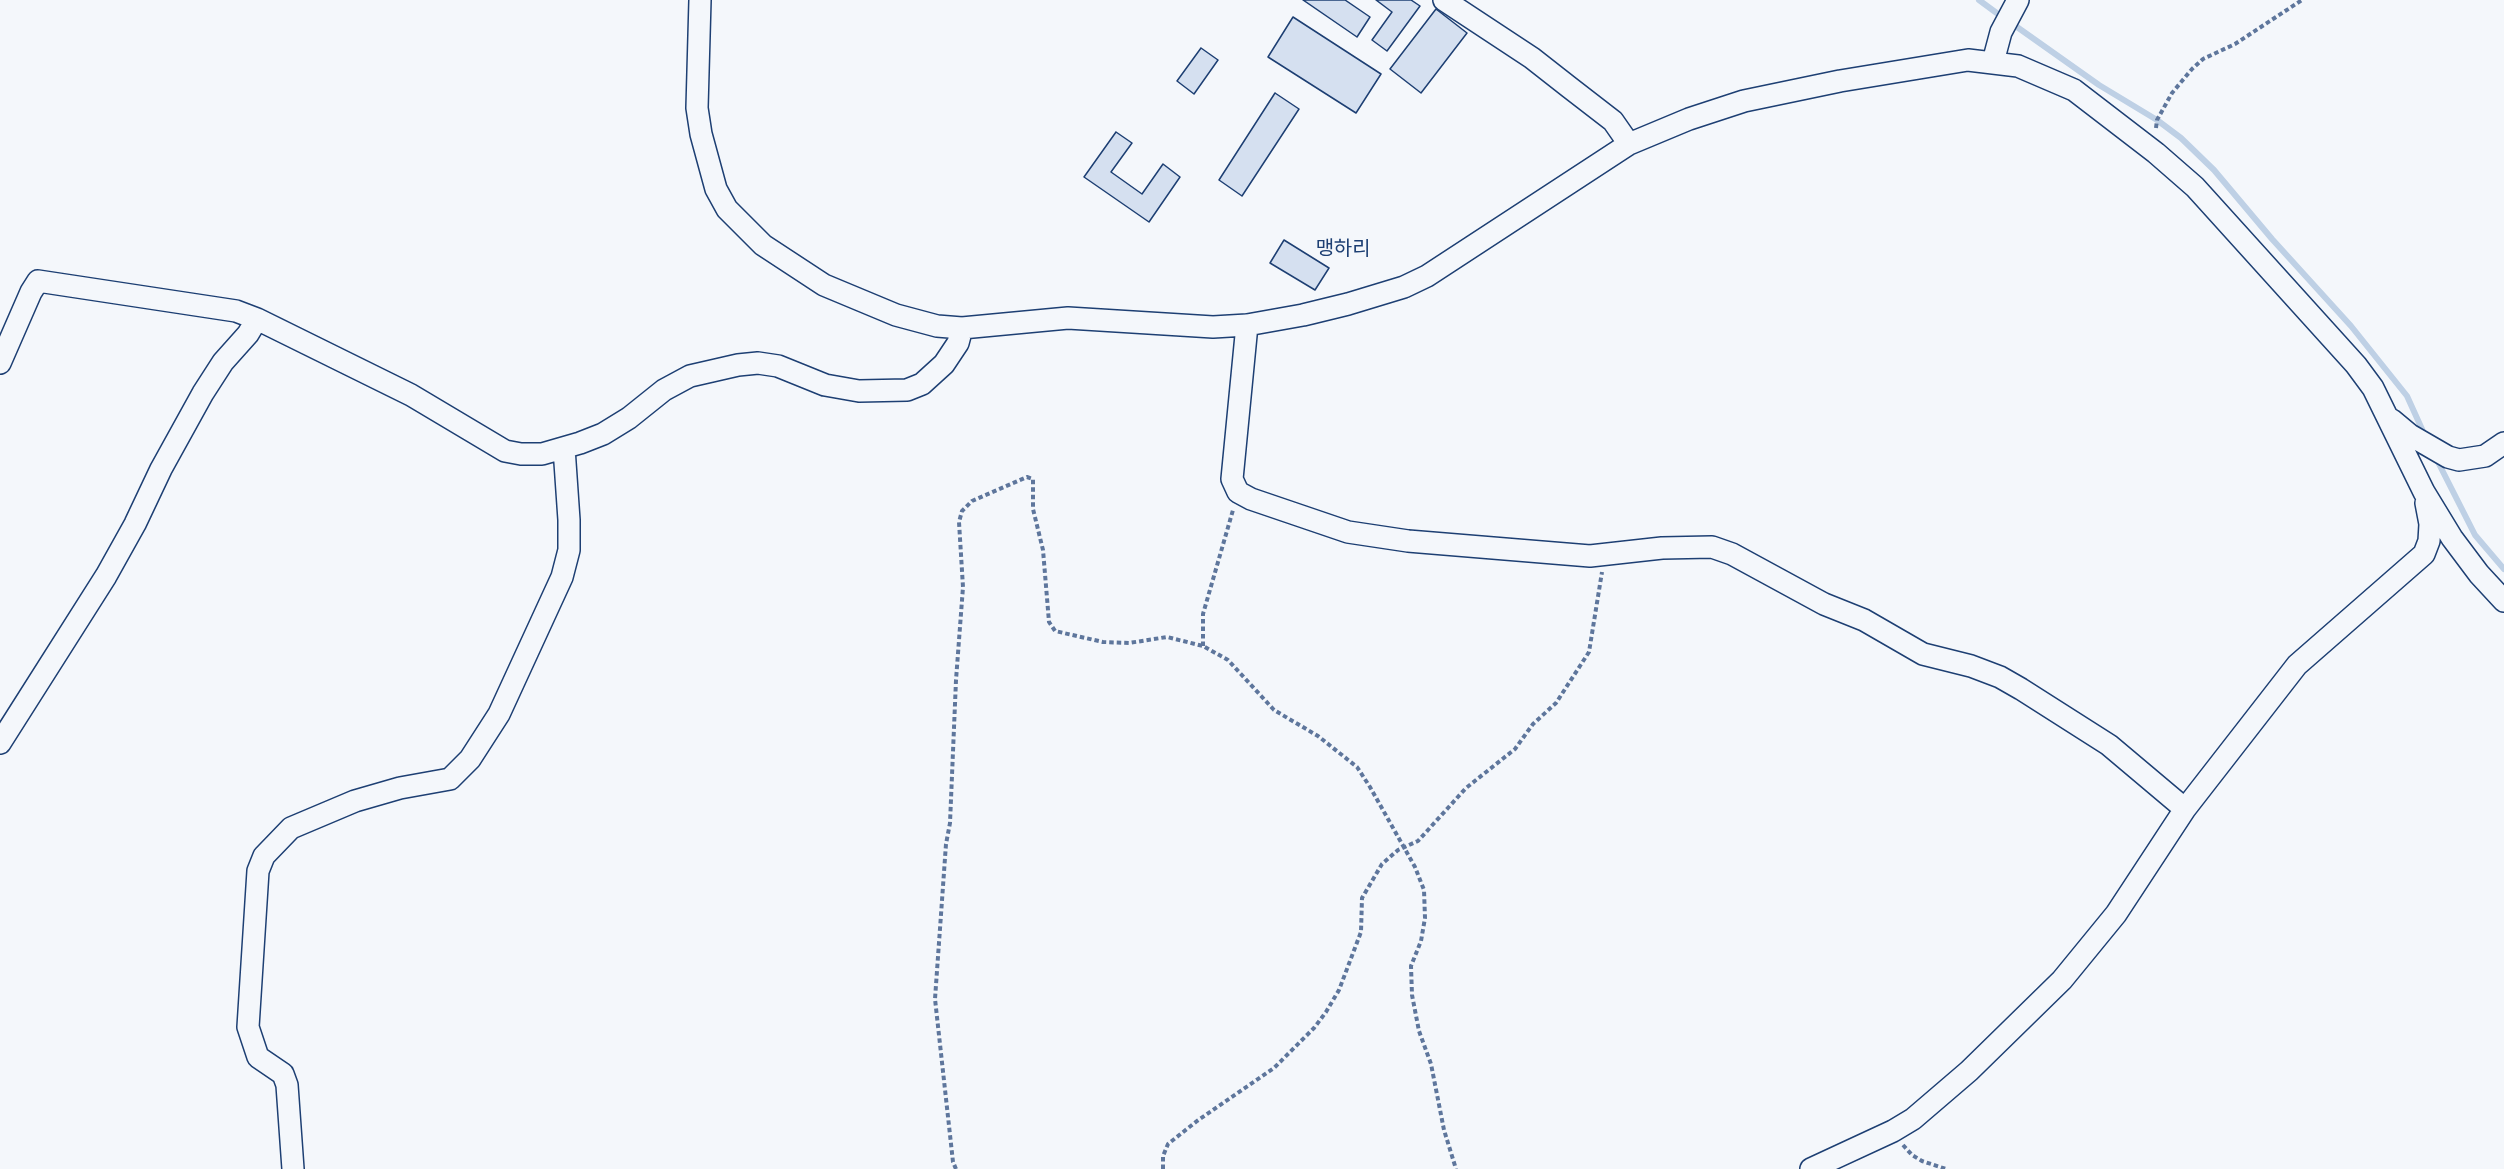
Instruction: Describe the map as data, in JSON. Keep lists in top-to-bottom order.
{
  "districts": ["맹하리"]
}
